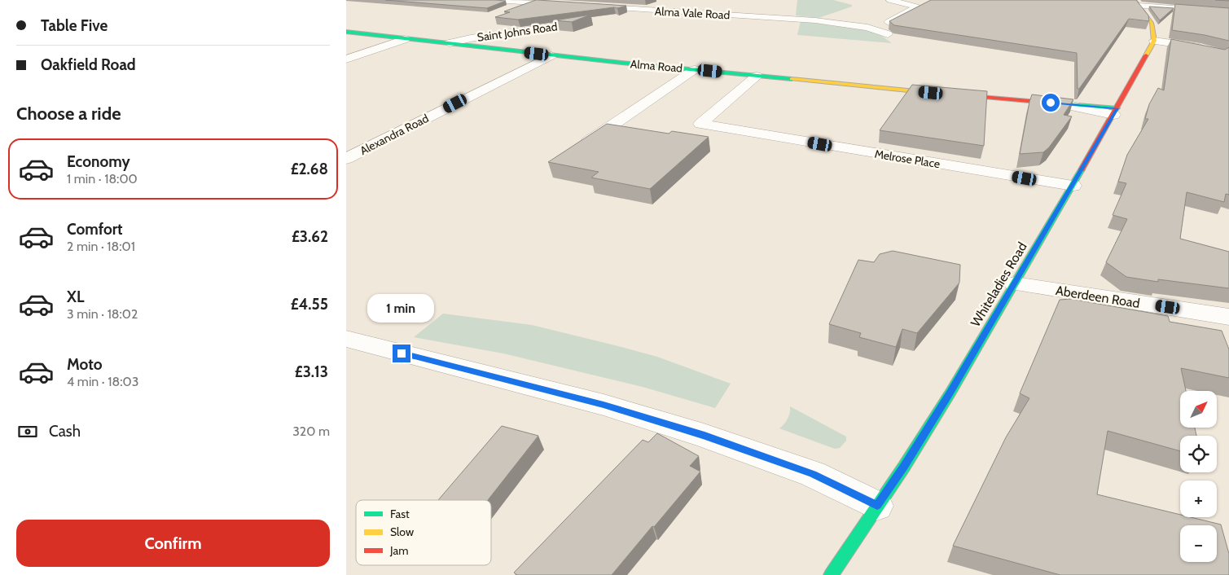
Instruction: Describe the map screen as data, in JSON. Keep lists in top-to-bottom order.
{
  "streets": {
    "main road": ["Alma Road", "Whiteladies Road"],
    "street": [
      "Alma Vale Road",
      "Saint Johns Road",
      "Alexandra Road",
      "Melrose Place",
      "Aberdeen Road"
    ]
  },
  "crossings": [
    ["Saint Johns Road", "Alma Road"],
    ["Alma Road", "Alexandra Road"],
    ["Alma Road", "Melrose Place"],
    ["Alma Road", "Whiteladies Road"],
    ["Melrose Place", "Whiteladies Road"],
    ["Whiteladies Road", "Aberdeen Road"]
  ],
  "legend": ["Fast", "Slow", "Jam"],
  "north": "top right",
  "page": {
    "banner": ["Table Five", "Oakfield Road"],
    "heading": "Choose a ride",
    "list": [
      {
        "name": "Economy",
        "note": "1 min · 18:00",
        "value": "£2.68"
      },
      {
        "name": "Comfort",
        "note": "2 min · 18:01",
        "value": "£3.62"
      },
      {
        "name": "XL",
        "note": "3 min · 18:02",
        "value": "£4.55"
      },
      {
        "name": "Moto",
        "note": "4 min · 18:03",
        "value": "£3.13"
      }
    ],
    "bubble": "1 min",
    "map_buttons": ["+", "−"],
    "pay": ["Cash", "320 m"],
    "buttons": "Confirm"
  }
}
